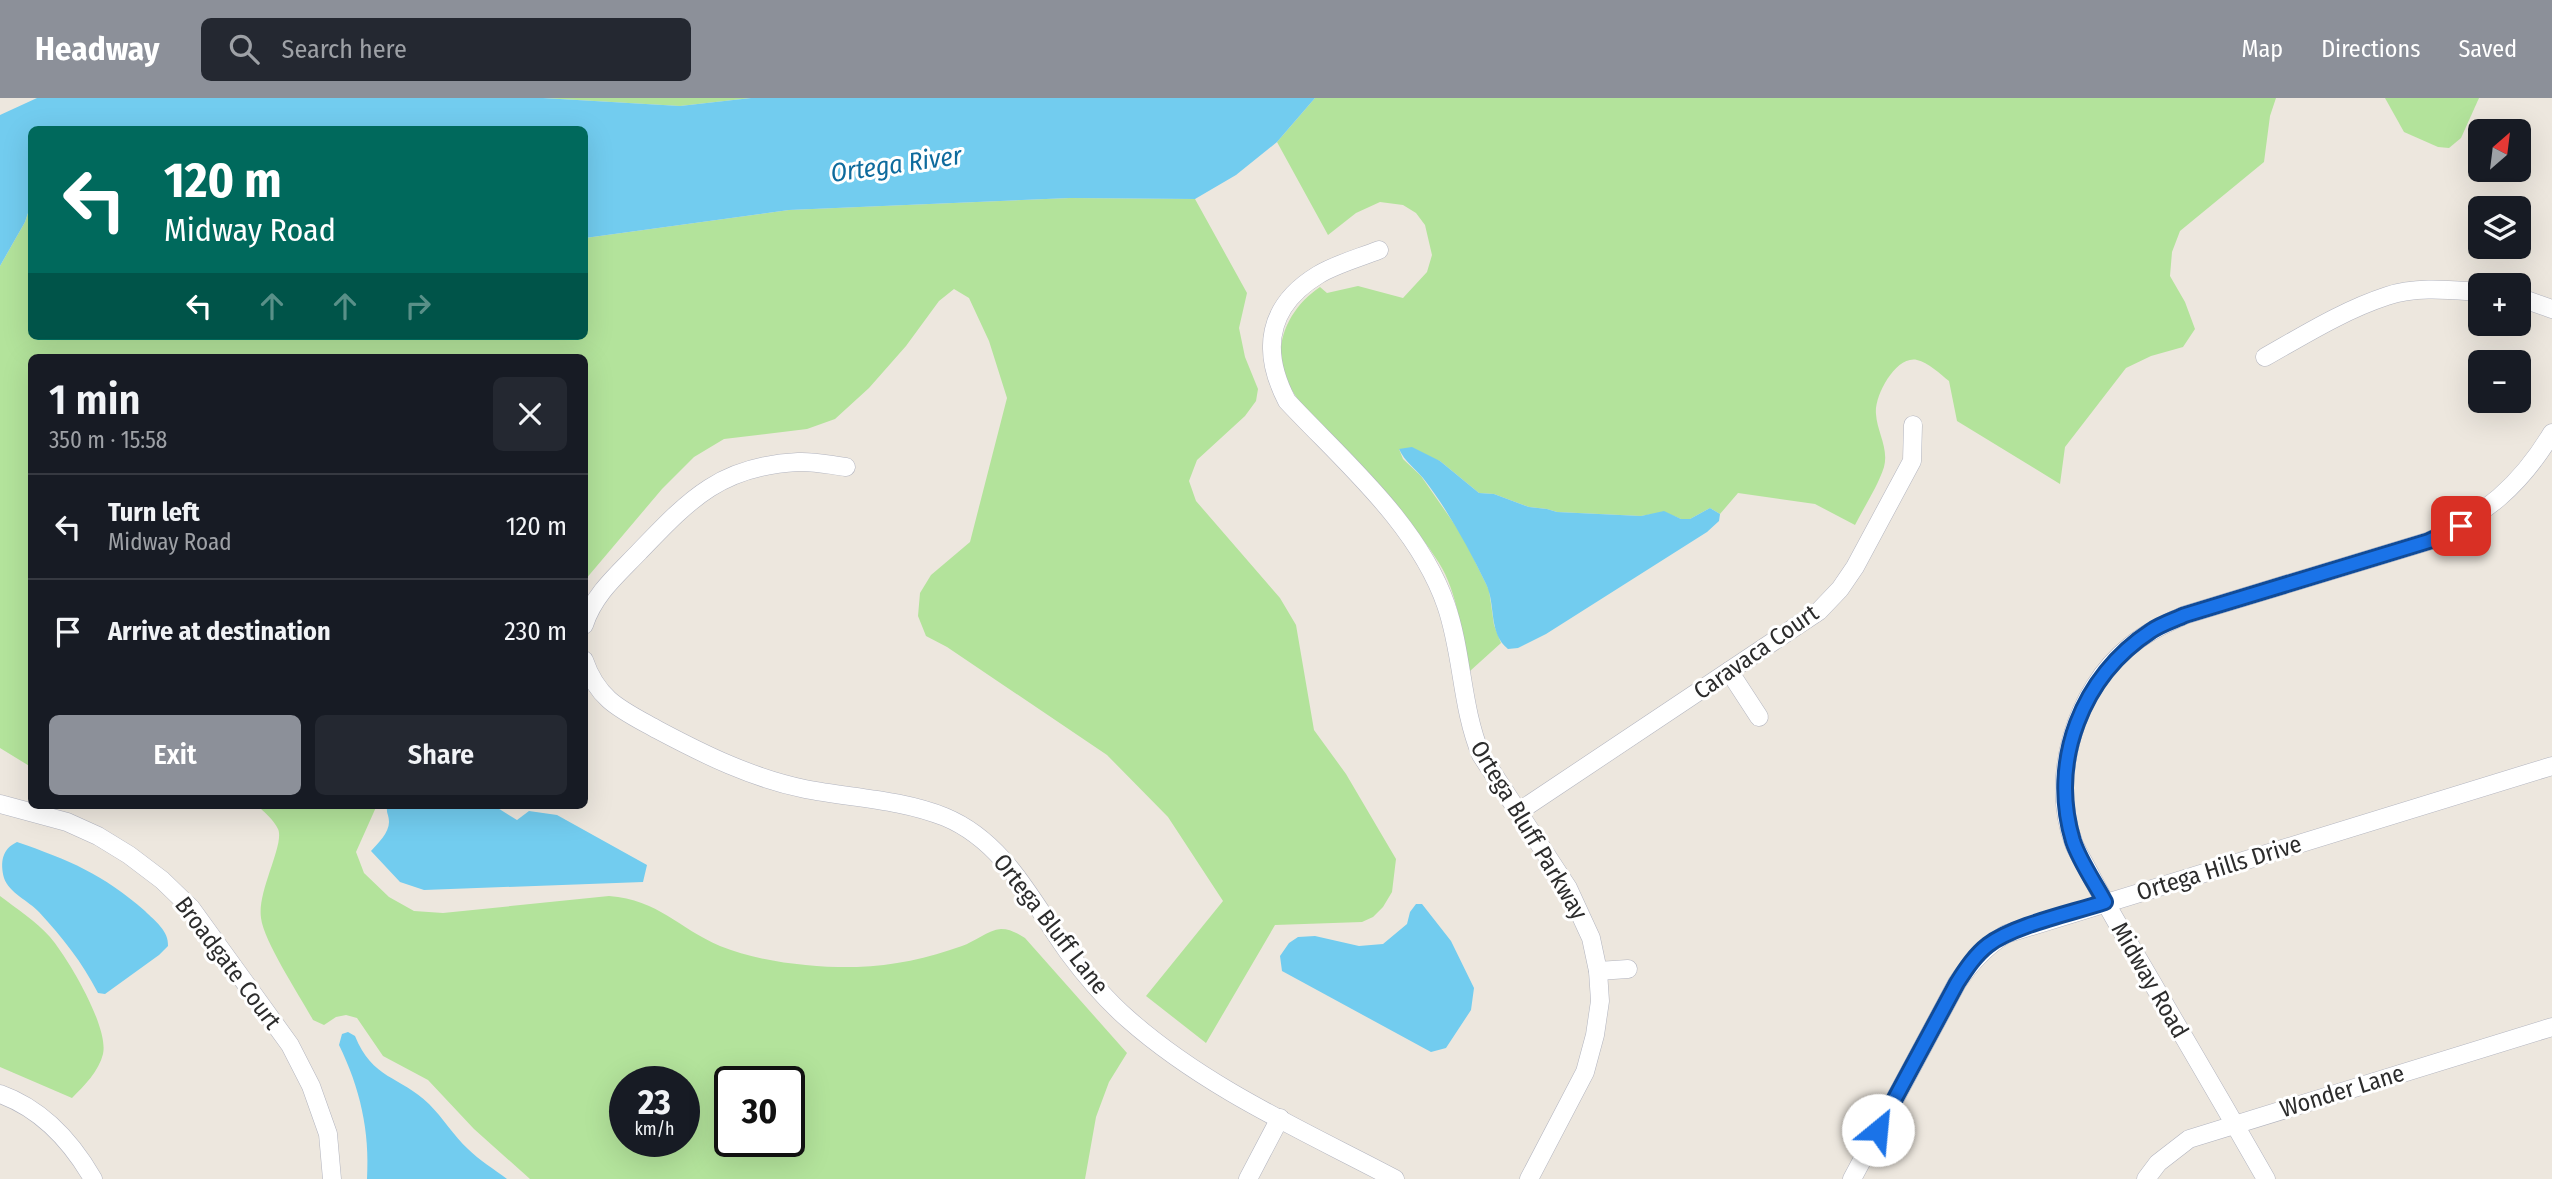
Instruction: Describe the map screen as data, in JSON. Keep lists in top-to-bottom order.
{
  "streets": {
    "street": [
      "Caravaca Court",
      "Ortega Bluff Parkway",
      "Ortega Hills Drive",
      "Ortega Bluff Lane",
      "Broadgate Court",
      "Midway Road",
      "Wonder Lane"
    ]
  },
  "crossings": [
    ["Caravaca Court", "Ortega Bluff Parkway"],
    ["Ortega Hills Drive", "Midway Road"],
    ["Midway Road", "Wonder Lane"]
  ],
  "water": ["Ortega River"],
  "north": "top right",
  "page": {
    "header": "Headway",
    "search": "Search here",
    "nav": ["Map", "Directions", "Saved"],
    "map_buttons": ["+", "−"],
    "turn": ["120 m", "Midway Road"],
    "heading": ["1 min", "350 m · 15:58"],
    "list": [
      {
        "name": "Turn left",
        "note": "Midway Road",
        "value": "120 m"
      },
      {
        "name": "Arrive at destination",
        "value": "230 m"
      }
    ],
    "buttons": ["Exit", "Share"],
    "speed": "23 km/h",
    "limit": "30"
  }
}
